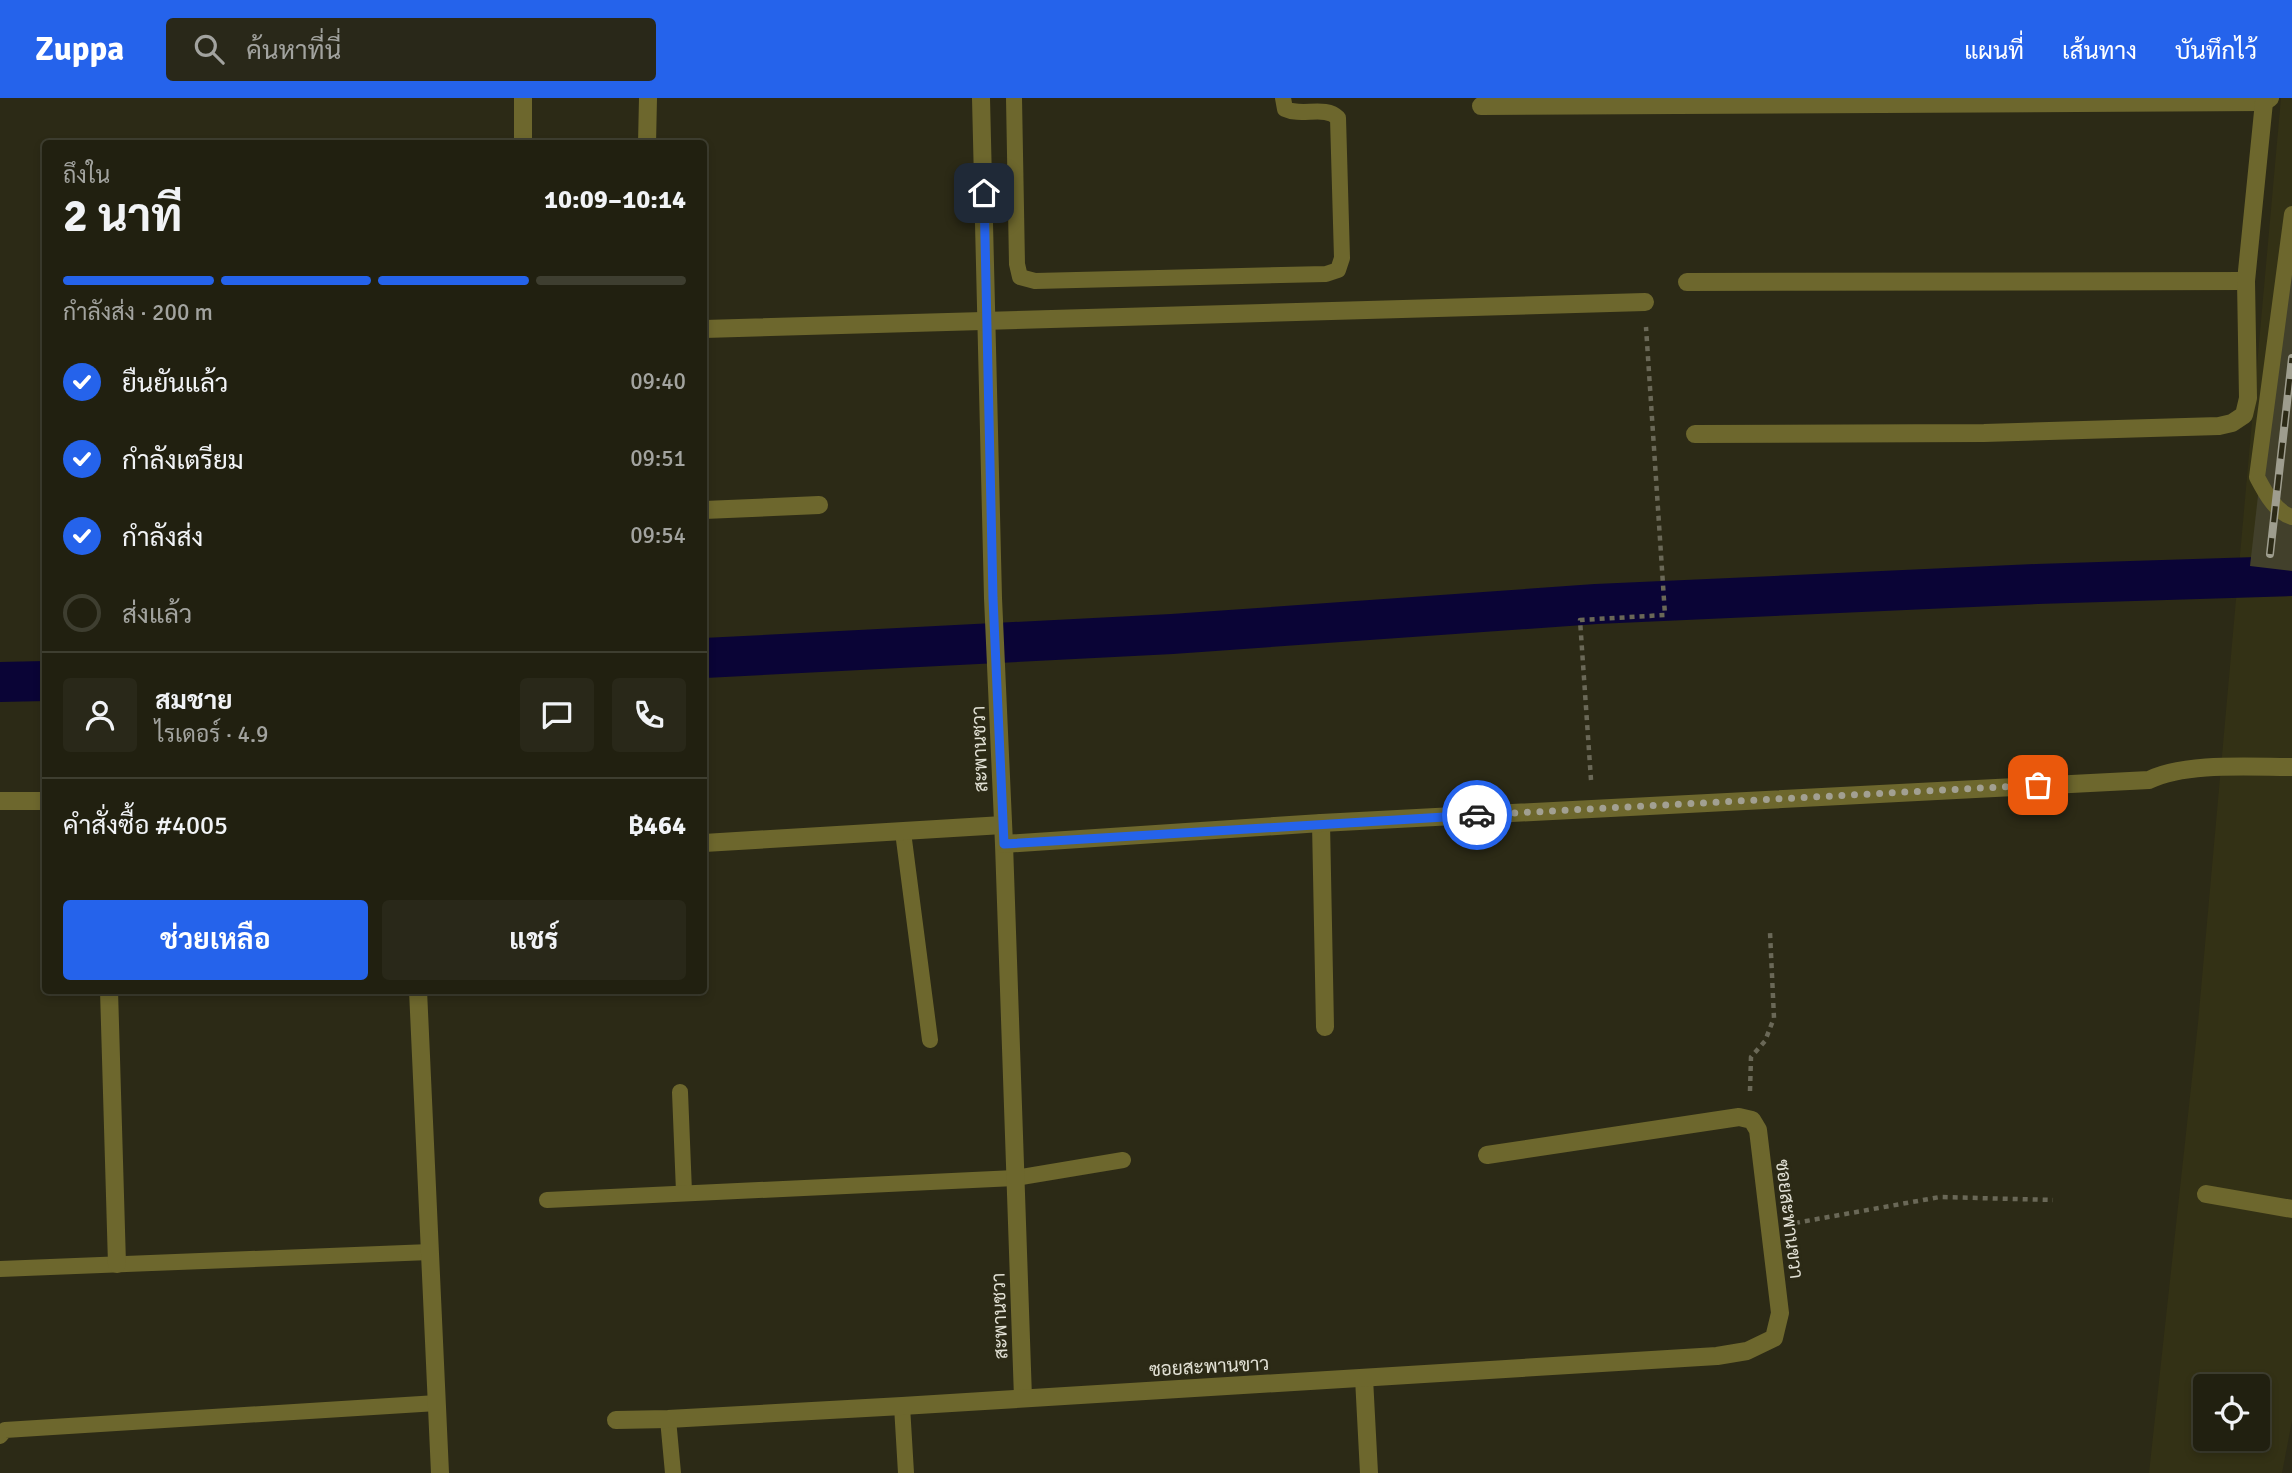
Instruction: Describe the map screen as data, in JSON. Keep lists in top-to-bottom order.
{
  "streets": {
    "street": ["สะพานชวา", "ซอยสะพานขวา", "ซอยสะพานขาว"]
  },
  "crossings": [
    ["สะพานชวา", "ซอยสะพานขาว"],
    ["ซอยสะพานขวา", "ซอยสะพานขาว"]
  ],
  "page": {
    "header": "Zuppa",
    "search": "ค้นหาที่นี่",
    "nav": ["แผนที่", "เส้นทาง", "บันทึกไว้"],
    "heading": ["2 นาที", "ถึงใน", "10:09–10:14"],
    "panel": [
      "สมชาย",
      "ไรเดอร์ · 4.9",
      "คำสั่งซื้อ #4005",
      "฿464"
    ],
    "bar": "กำลังส่ง · 200 m",
    "list": [
      ["ยืนยันแล้ว", "09:40"],
      ["กำลังเตรียม", "09:51"],
      ["กำลังส่ง", "09:54"],
      "ส่งแล้ว"
    ],
    "buttons": ["ช่วยเหลือ", "แชร์"]
  }
}
